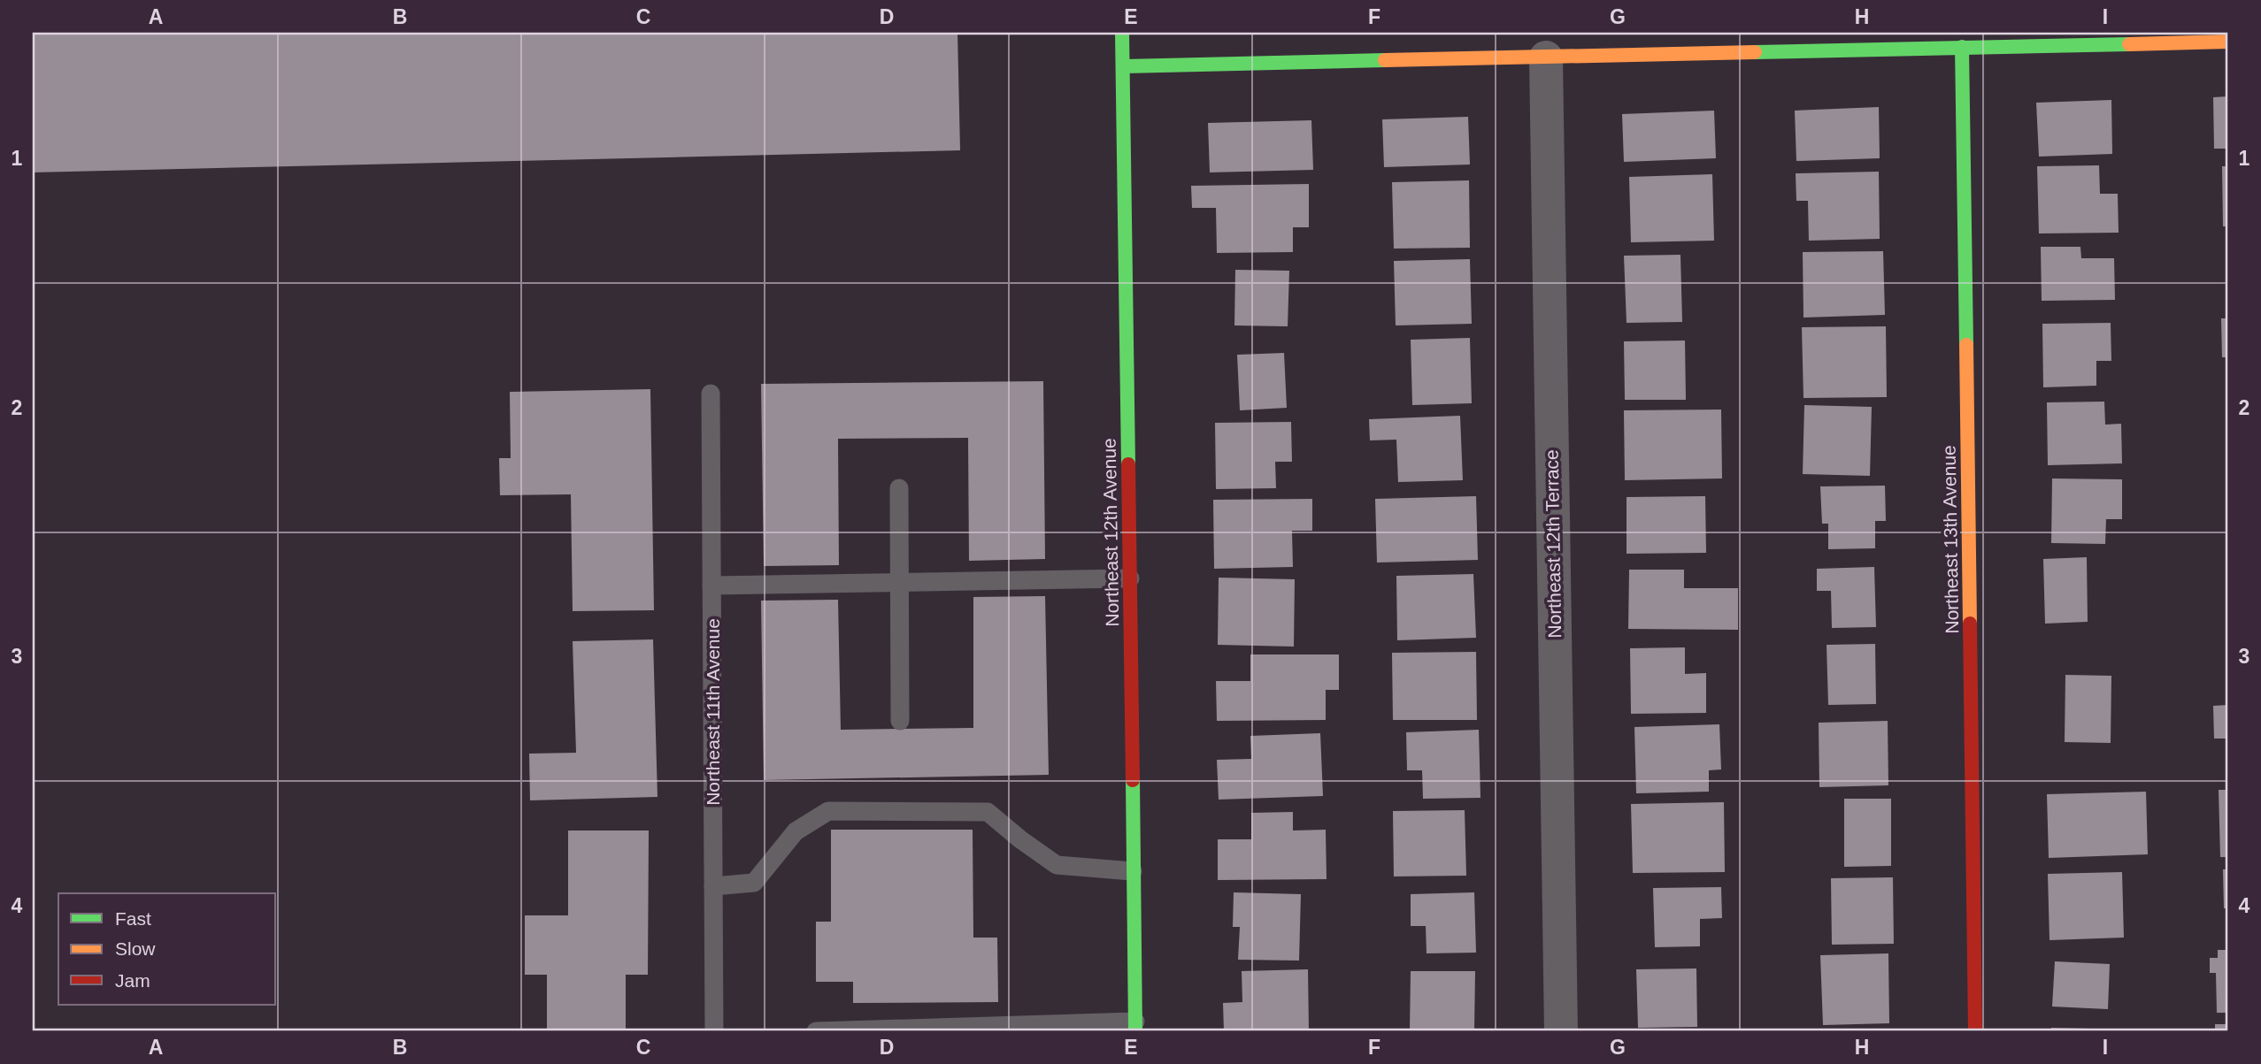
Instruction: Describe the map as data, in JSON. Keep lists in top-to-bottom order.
{
  "streets": {
    "street": ["Northeast 12th Avenue", "Northeast 13th Avenue", "Northeast 12th Terrace"],
    "lane": ["Northeast 11th Avenue"]
  },
  "legend": ["Fast", "Slow", "Jam"],
  "grid": {
    "columns": [
      "A",
      "B",
      "C",
      "D",
      "E",
      "F",
      "G",
      "H",
      "I"
    ],
    "rows": [
      "1",
      "2",
      "3",
      "4"
    ]
  }
}
